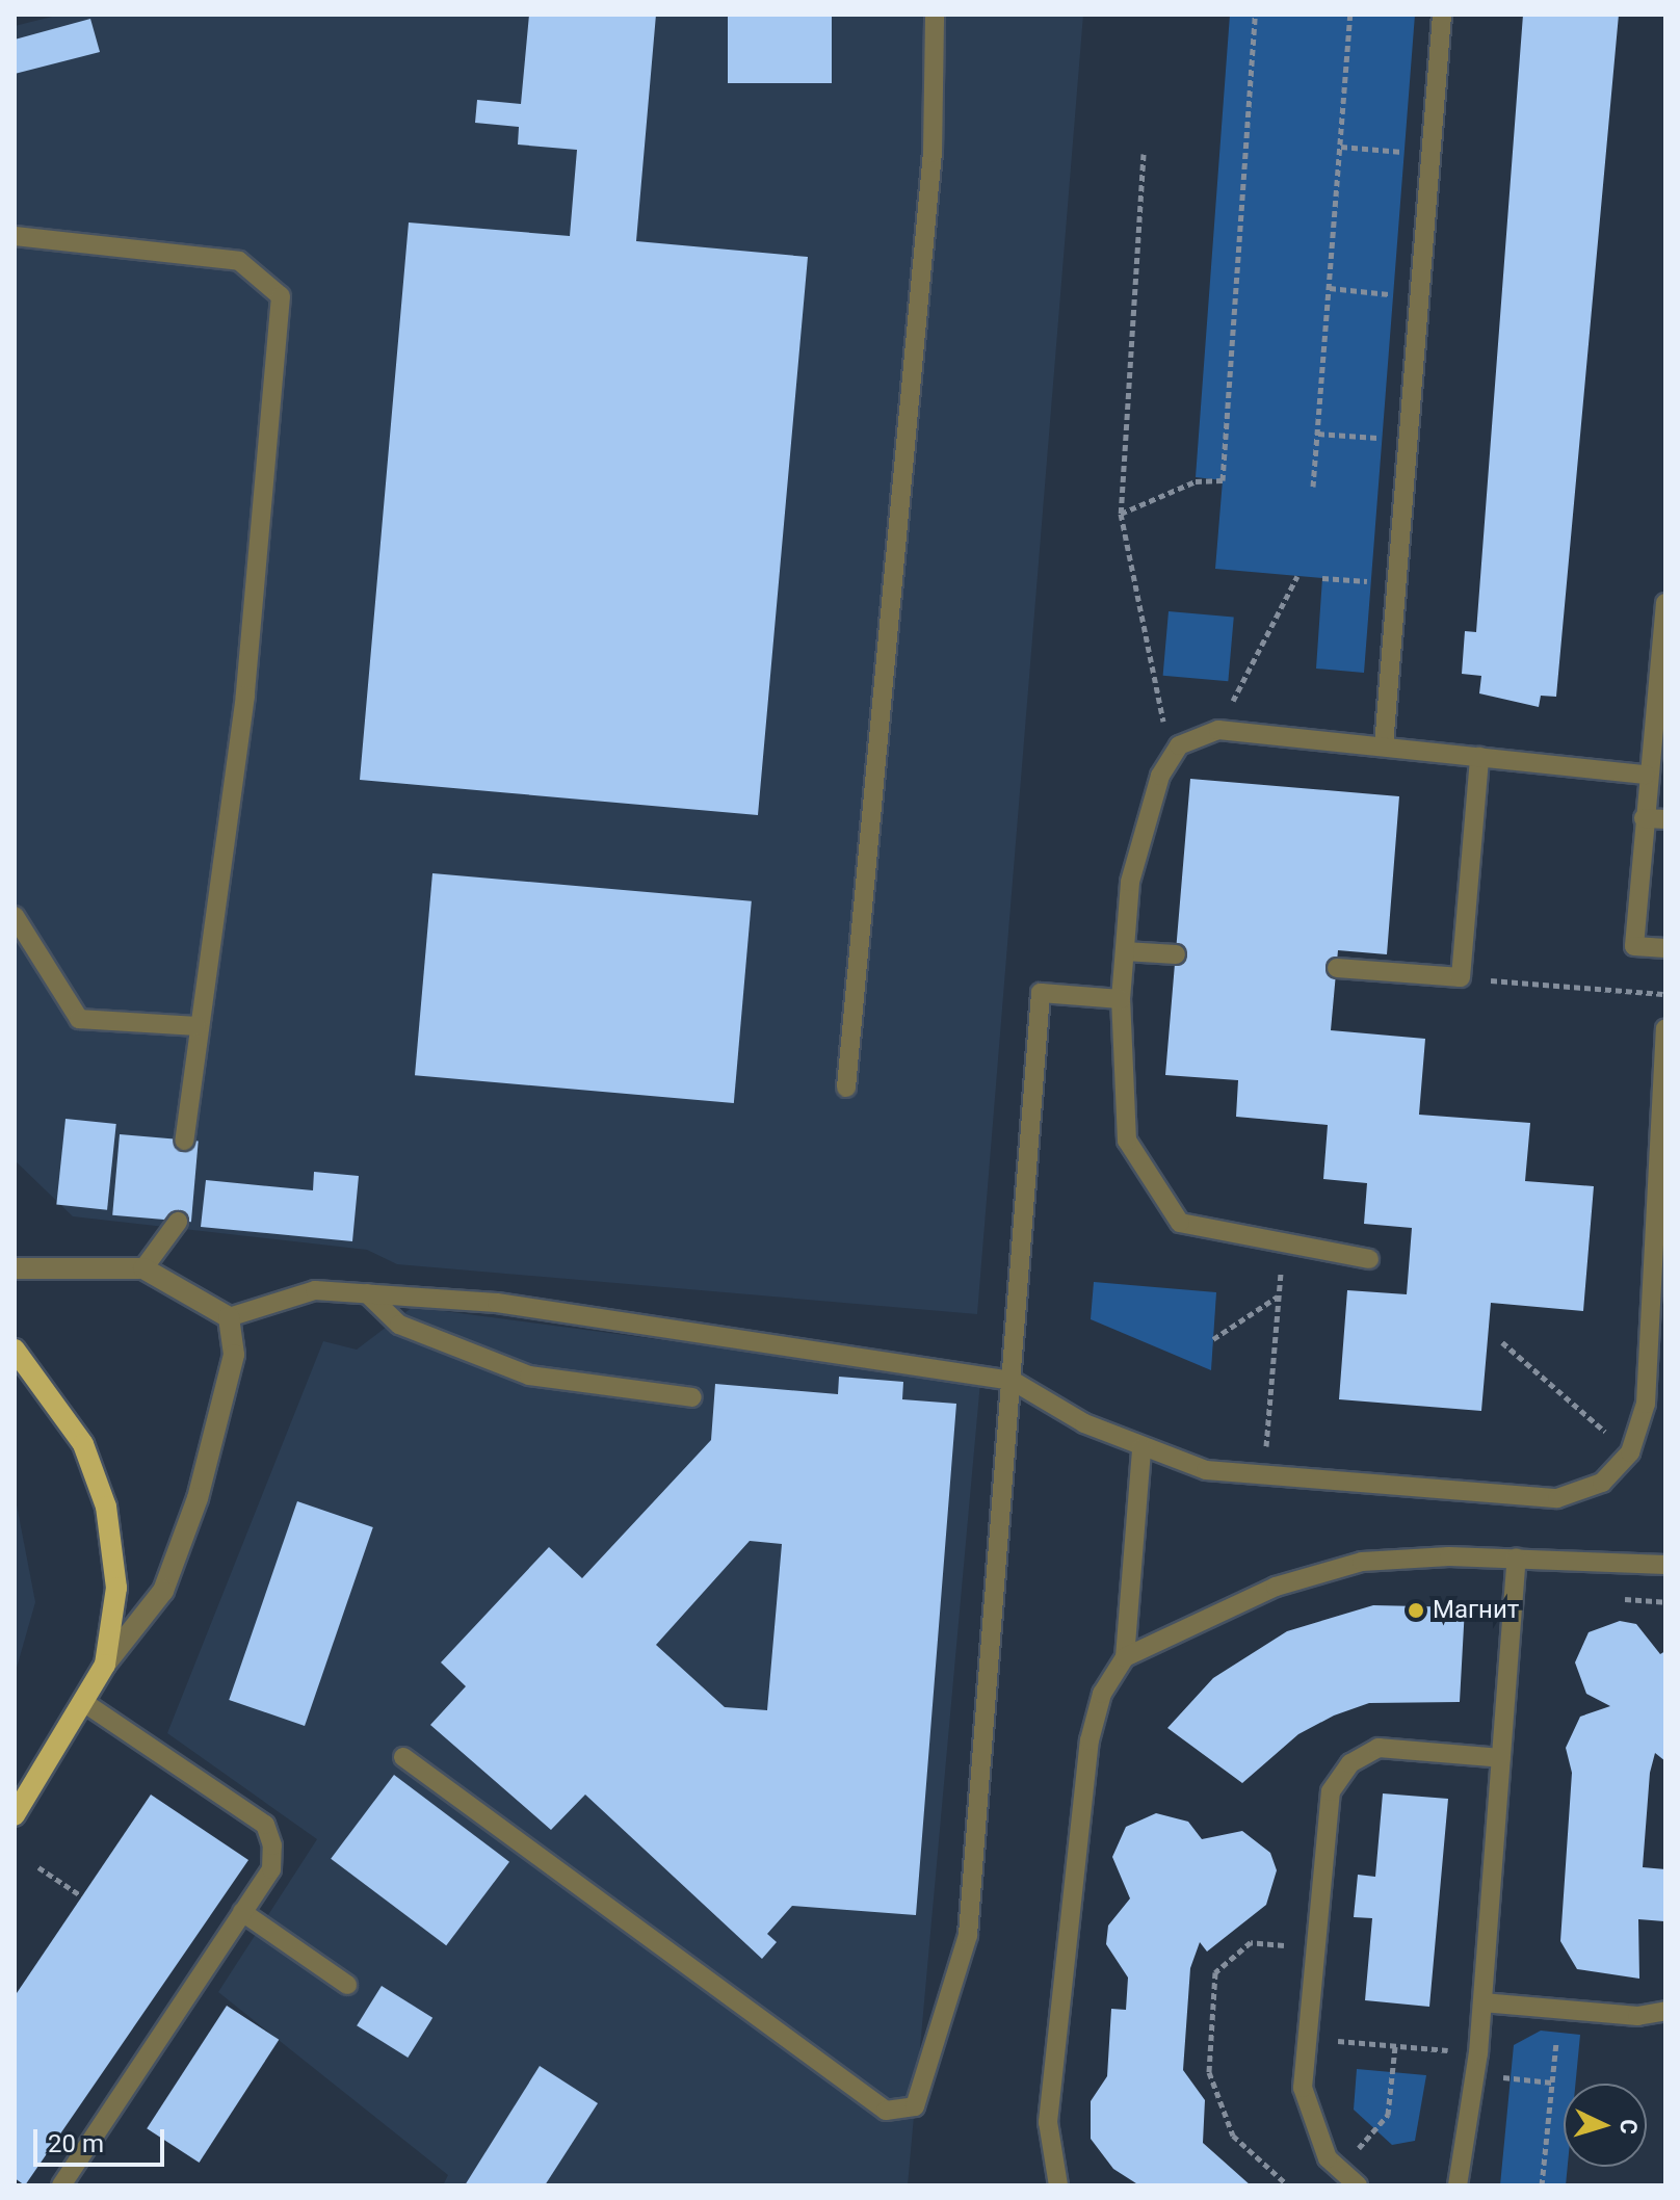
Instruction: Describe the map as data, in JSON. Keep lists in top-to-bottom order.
{
  "places": ["Магнит"],
  "scale_bar": "20 m",
  "north": "right"
}
